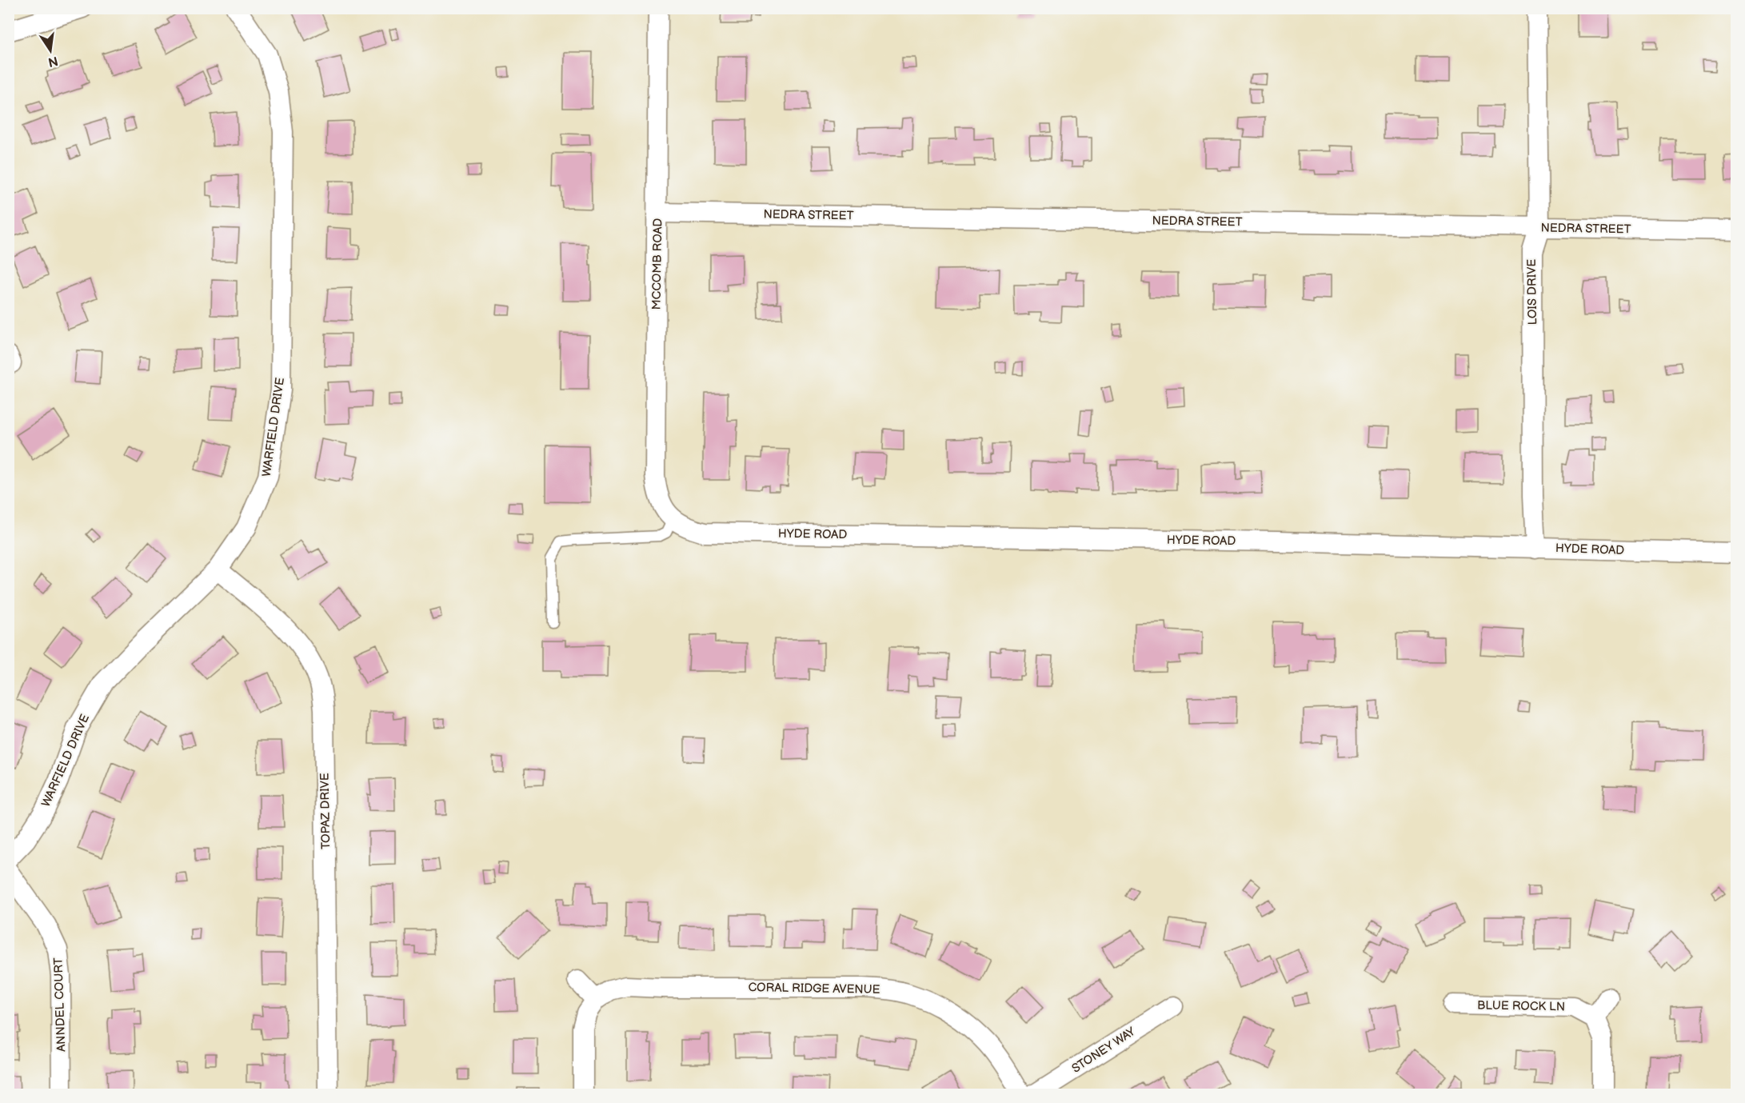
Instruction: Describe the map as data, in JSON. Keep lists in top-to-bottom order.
{
  "streets": {
    "street": [
      "NEDRA STREET",
      "MCCOMB ROAD",
      "LOIS DRIVE",
      "WARFIELD DRIVE",
      "HYDE ROAD",
      "TOPAZ DRIVE",
      "CORAL RIDGE AVENUE",
      "ANNDEL COURT",
      "BLUE ROCK LN",
      "STONEY WAY"
    ]
  },
  "crossings": [
    ["NEDRA STREET", "MCCOMB ROAD"],
    ["NEDRA STREET", "LOIS DRIVE"],
    ["MCCOMB ROAD", "HYDE ROAD"],
    ["LOIS DRIVE", "HYDE ROAD"],
    ["WARFIELD DRIVE", "TOPAZ DRIVE"]
  ],
  "north": "bottom"
}
